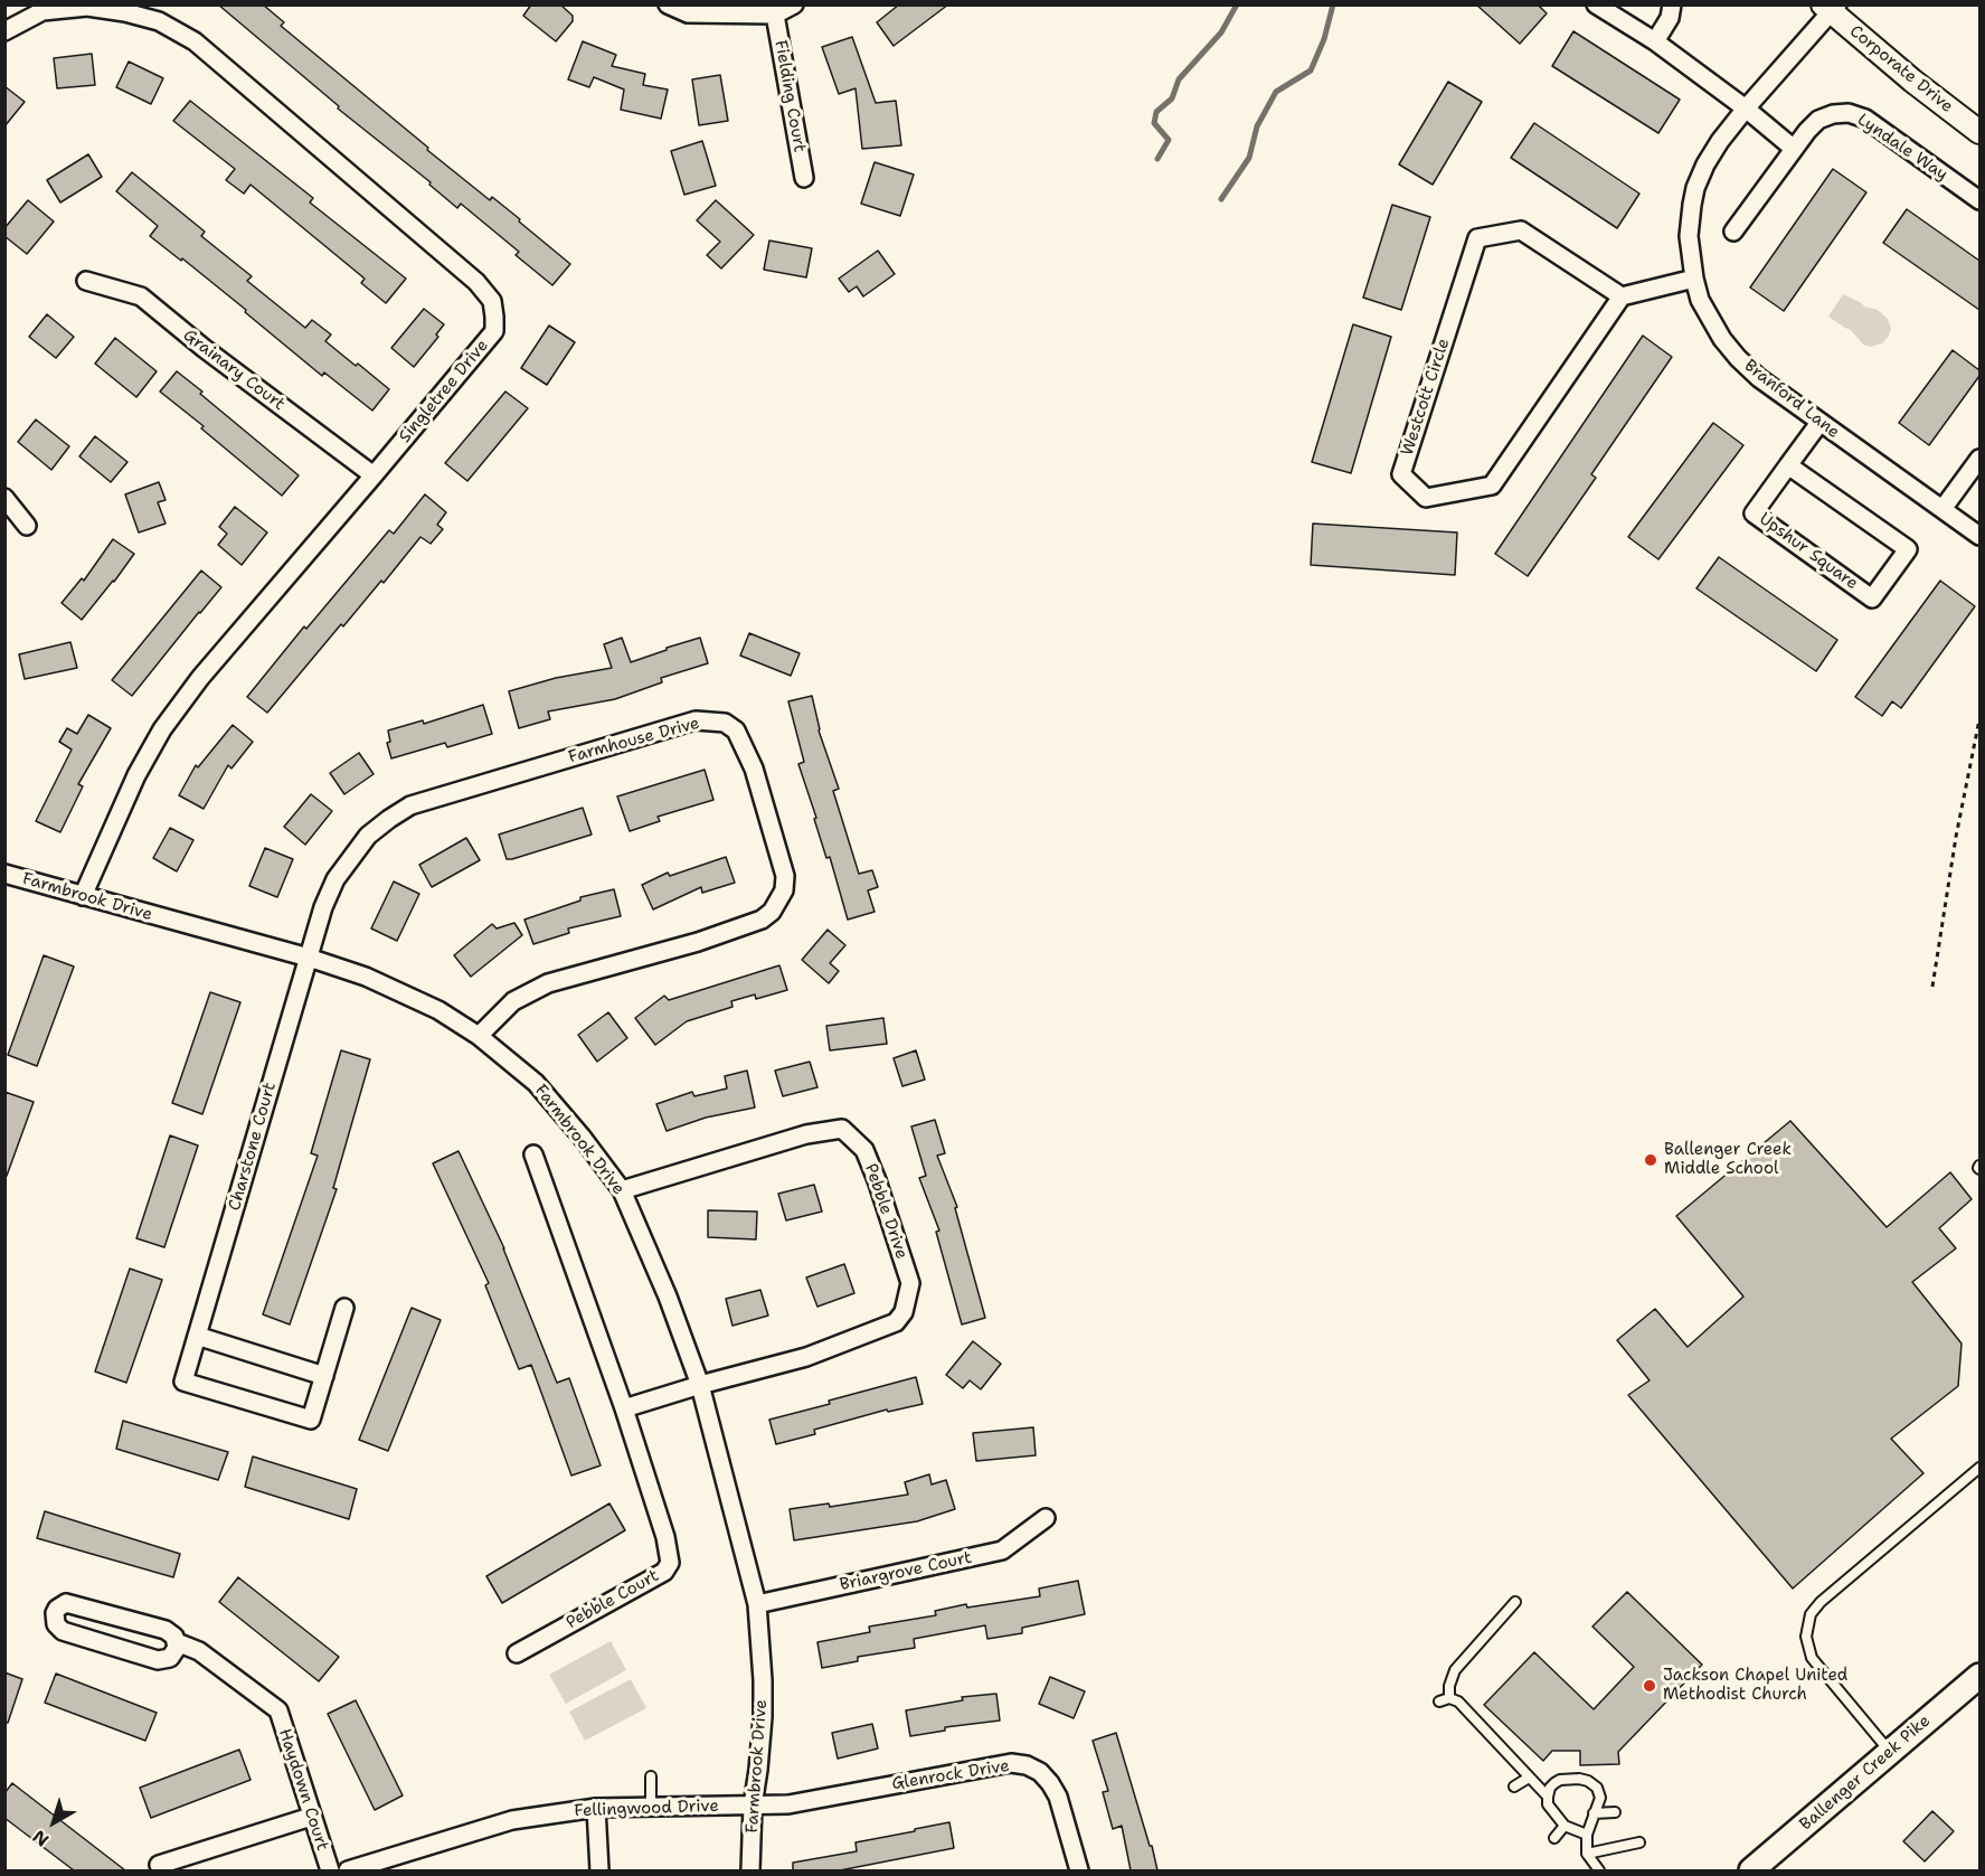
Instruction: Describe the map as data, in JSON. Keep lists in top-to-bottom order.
{
  "streets": {
    "main road": ["Ballenger Creek Pike"],
    "street": [
      "Corporate Drive",
      "Fielding Court",
      "Lyndale Way",
      "Grainary Court",
      "Singletree Drive",
      "Westcott Circle",
      "Branford Lane",
      "Upshur Square",
      "Farmhouse Drive",
      "Farmbrook Drive",
      "Charstone Court",
      "Pebble Drive",
      "Briargrove Court",
      "Pebble Court",
      "Glenrock Drive",
      "Haydown Court",
      "Fellingwood Drive"
    ]
  },
  "crossings": [
    ["Corporate Drive", "Branford Lane"],
    ["Grainary Court", "Singletree Drive"],
    ["Singletree Drive", "Farmbrook Drive"],
    ["Branford Lane", "Upshur Square"],
    ["Farmhouse Drive", "Farmbrook Drive"],
    ["Farmhouse Drive", "Charstone Court"],
    ["Farmbrook Drive", "Charstone Court"],
    ["Farmbrook Drive", "Pebble Drive"],
    ["Farmbrook Drive", "Briargrove Court"],
    ["Farmbrook Drive", "Glenrock Drive"],
    ["Farmbrook Drive", "Fellingwood Drive"],
    ["Glenrock Drive", "Fellingwood Drive"]
  ],
  "places": ["Ballenger Creek Middle School", "Jackson Chapel United Methodist Church"],
  "north": "bottom left"
}
